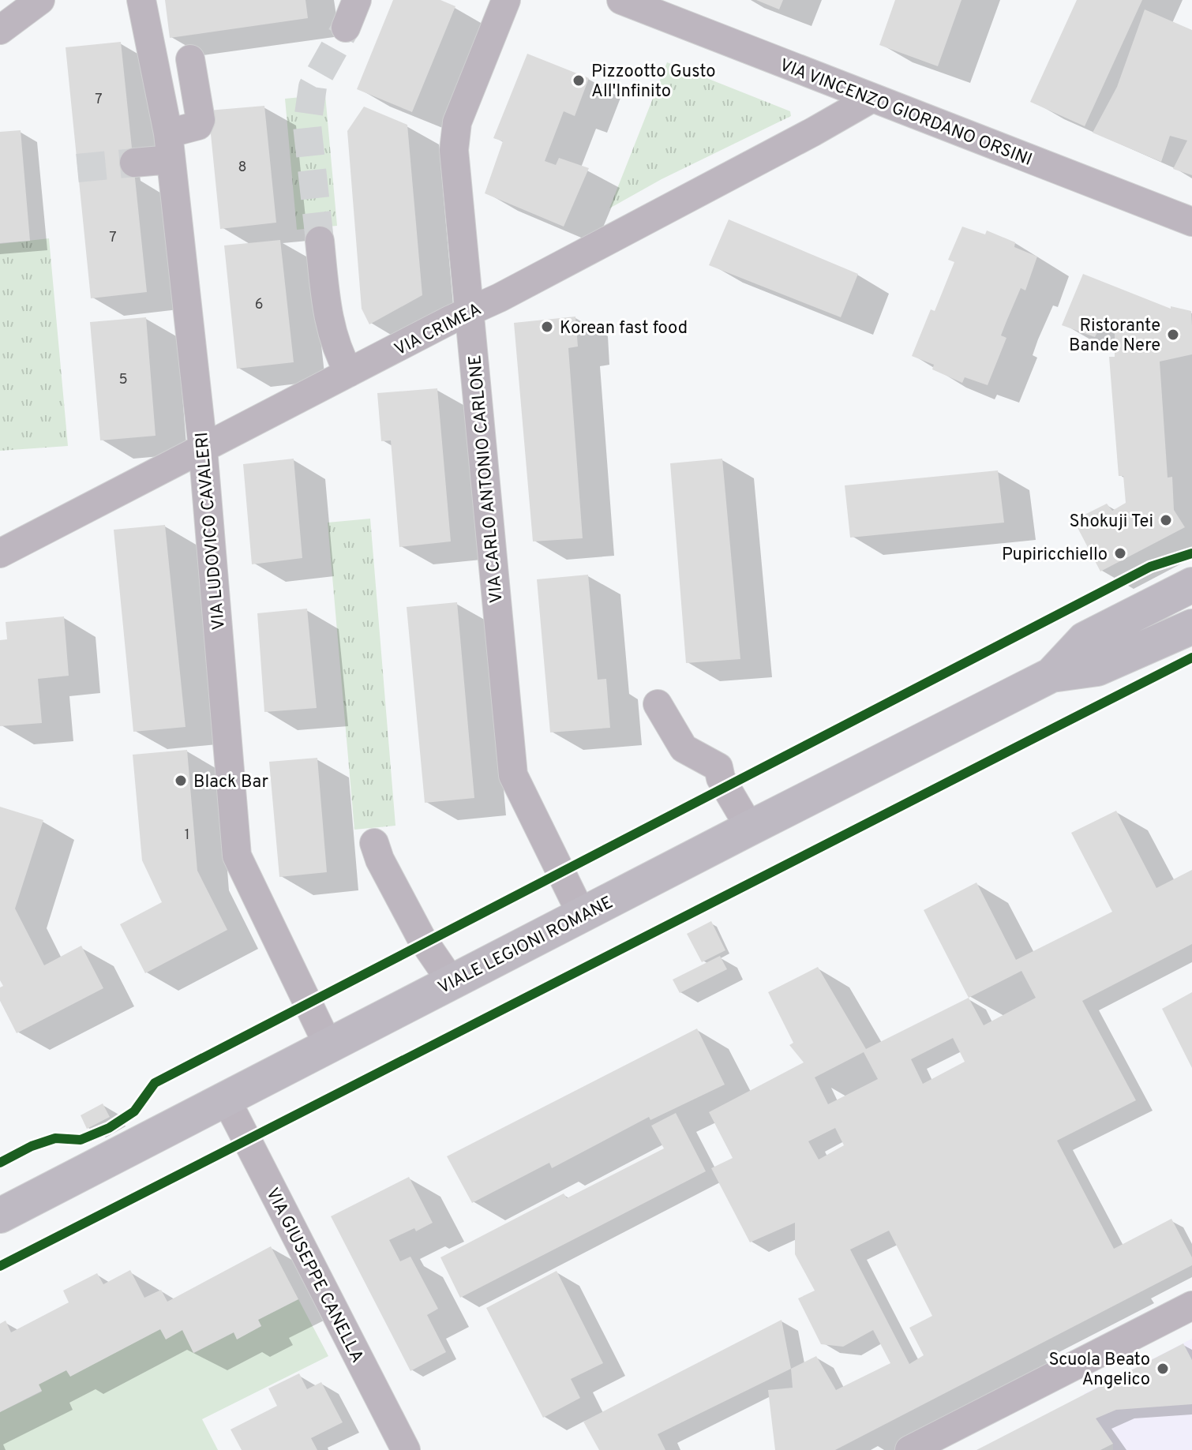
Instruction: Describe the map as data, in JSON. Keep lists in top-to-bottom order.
{
  "streets": {
    "main road": ["VIALE LEGIONI ROMANE"],
    "street": [
      "VIA VINCENZO GIORDANO ORSINI",
      "VIA CRIMEA",
      "VIA CARLO ANTONIO CARLONE",
      "VIA LUDOVICO CAVALERI",
      "VIA GIUSEPPE CANELLA"
    ]
  },
  "crossings": [
    ["VIA VINCENZO GIORDANO ORSINI", "VIA CRIMEA"],
    ["VIA CRIMEA", "VIA CARLO ANTONIO CARLONE"],
    ["VIA CRIMEA", "VIA LUDOVICO CAVALERI"],
    ["VIA CARLO ANTONIO CARLONE", "VIALE LEGIONI ROMANE"],
    ["VIA LUDOVICO CAVALERI", "VIALE LEGIONI ROMANE"],
    ["VIALE LEGIONI ROMANE", "VIA GIUSEPPE CANELLA"]
  ],
  "places": [
    "Pizzootto Gusto All'Infinito",
    "Korean fast food",
    "Ristorante Bande Nere",
    "Shokuji Tei",
    "Pupiricchiello",
    "Black Bar",
    "Scuola Beato Angelico"
  ],
  "house_numbers": [
    "7",
    "8",
    "7",
    "6",
    "5",
    "1"
  ]
}
